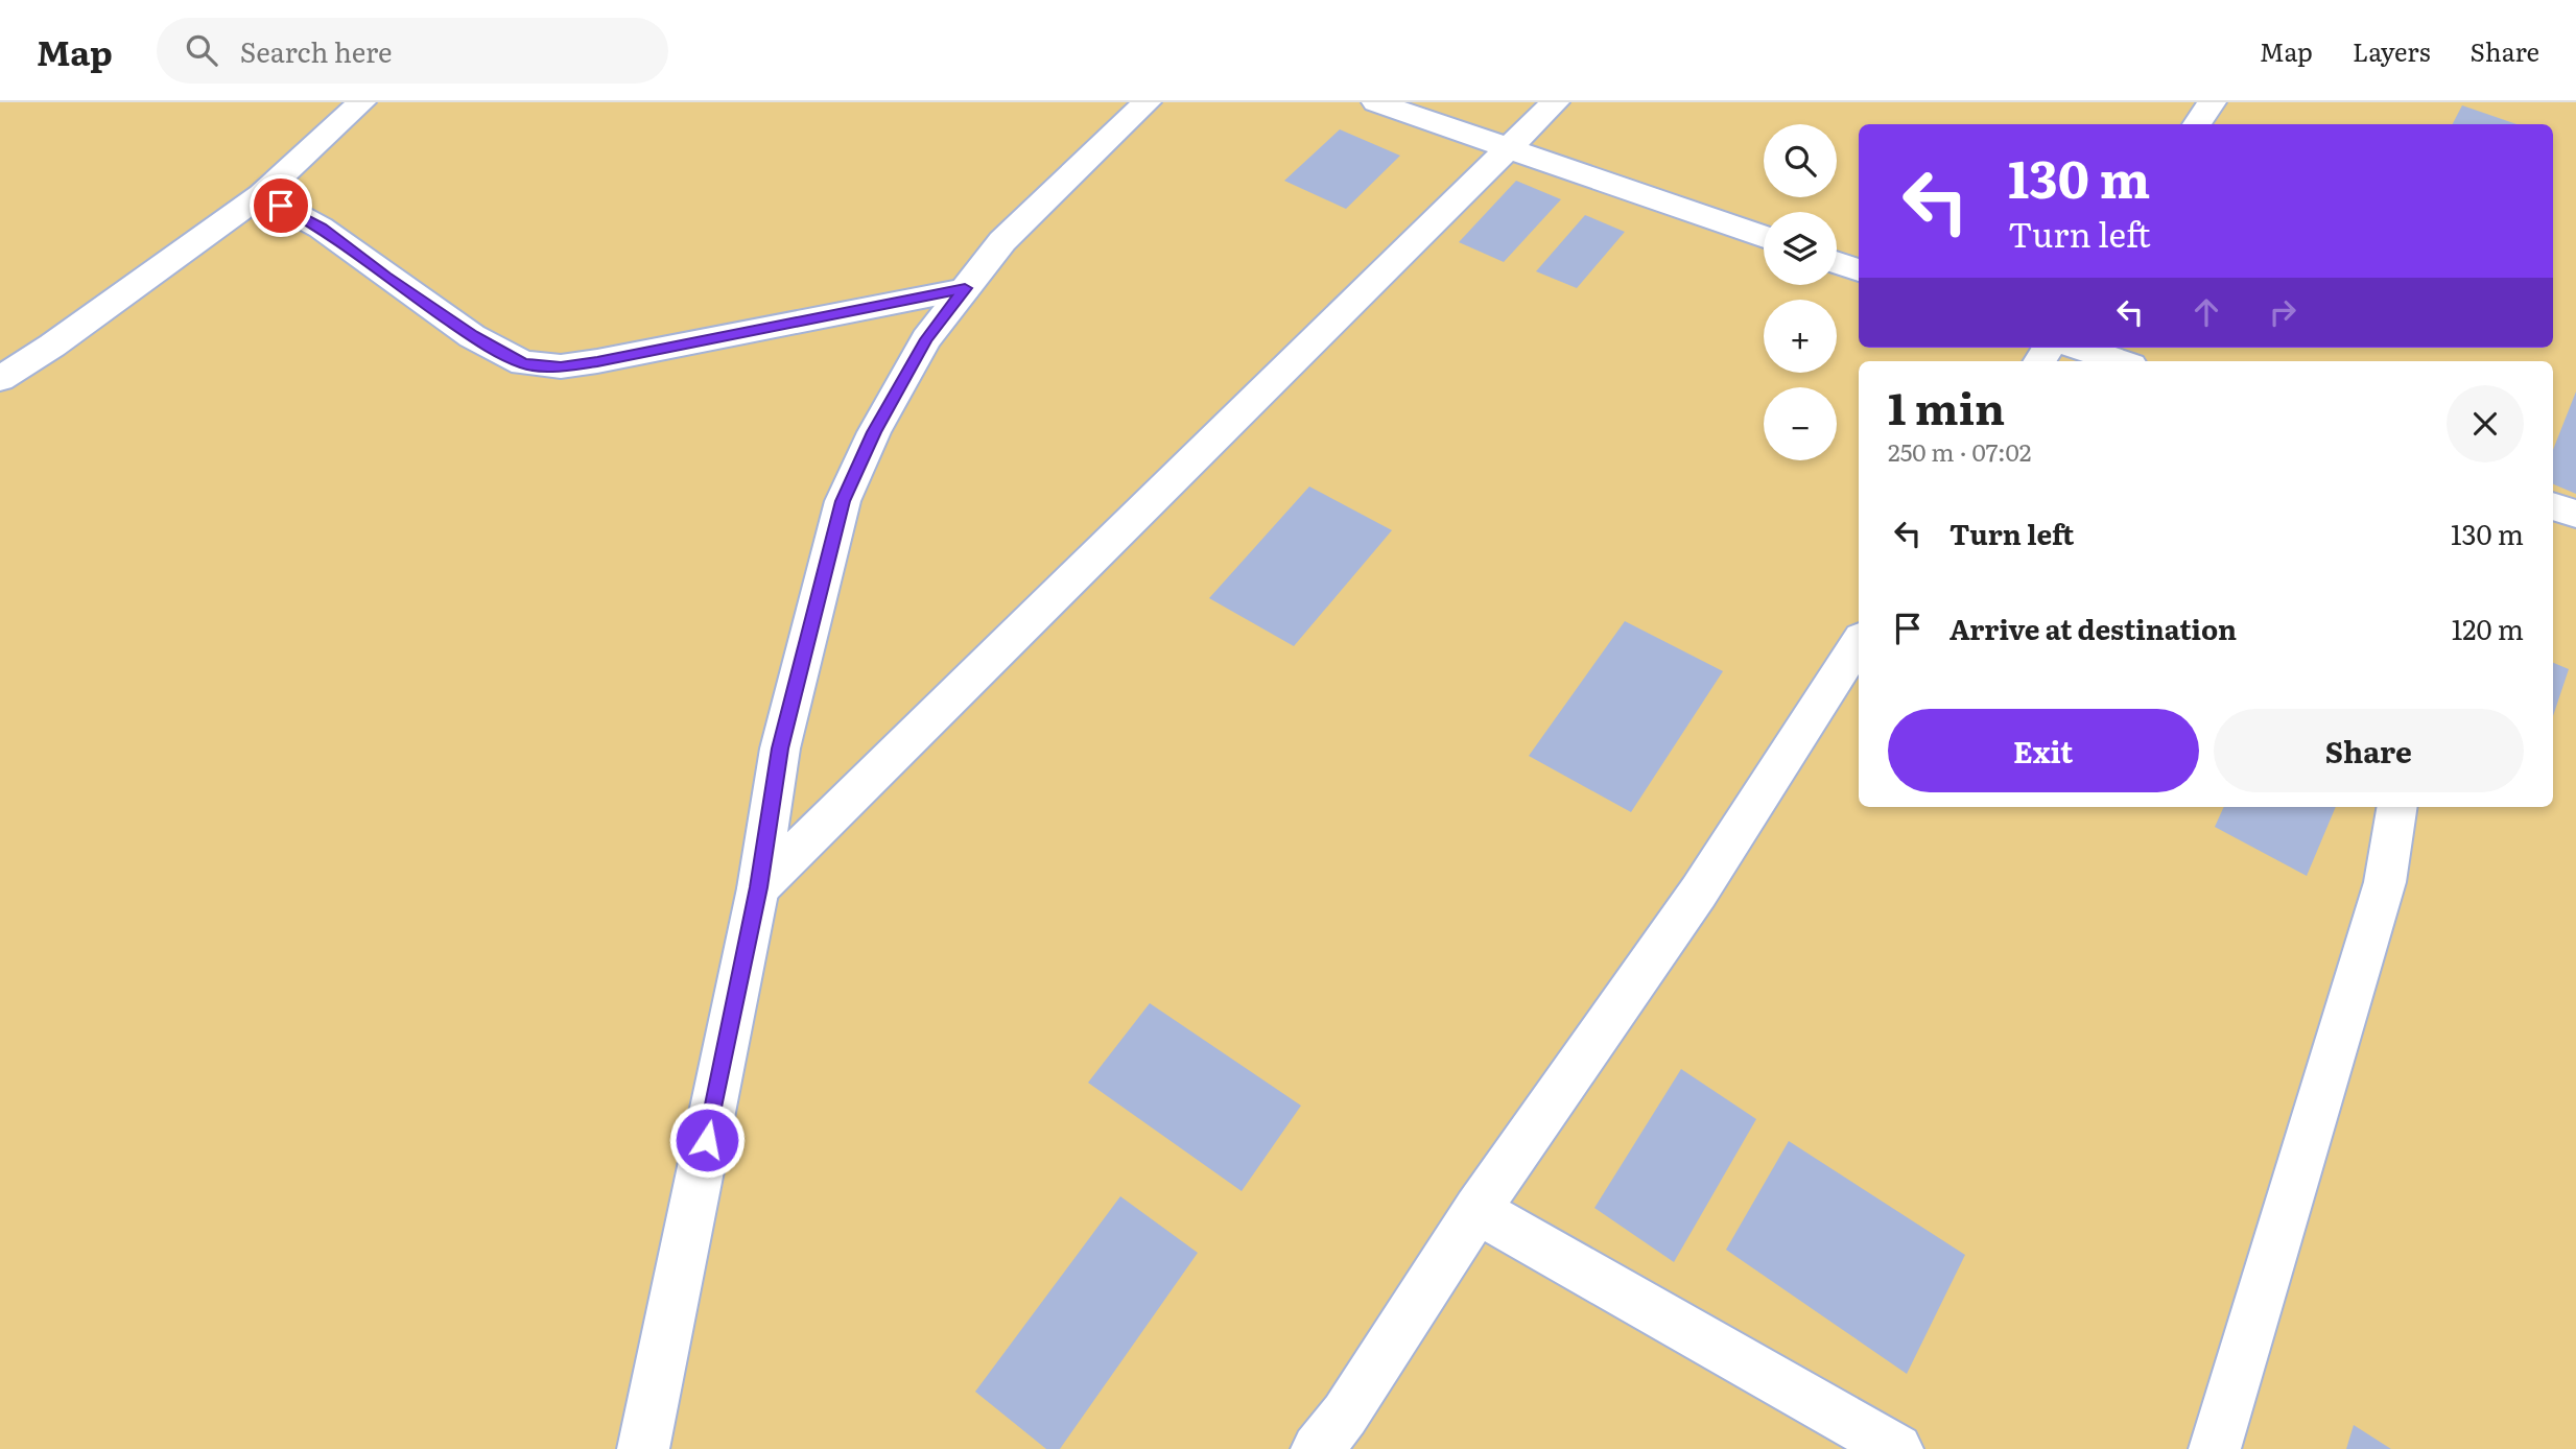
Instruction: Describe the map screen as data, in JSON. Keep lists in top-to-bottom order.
{
  "page": {
    "header": "Map",
    "search": "Search here",
    "nav": ["Map", "Layers", "Share"],
    "map_buttons": ["+", "−"],
    "turn": ["130 m", "Turn left"],
    "heading": ["1 min", "250 m · 07:02"],
    "list": [
      {
        "name": "Turn left",
        "value": "130 m"
      },
      {
        "name": "Arrive at destination",
        "value": "120 m"
      }
    ],
    "buttons": ["Exit", "Share"]
  }
}
